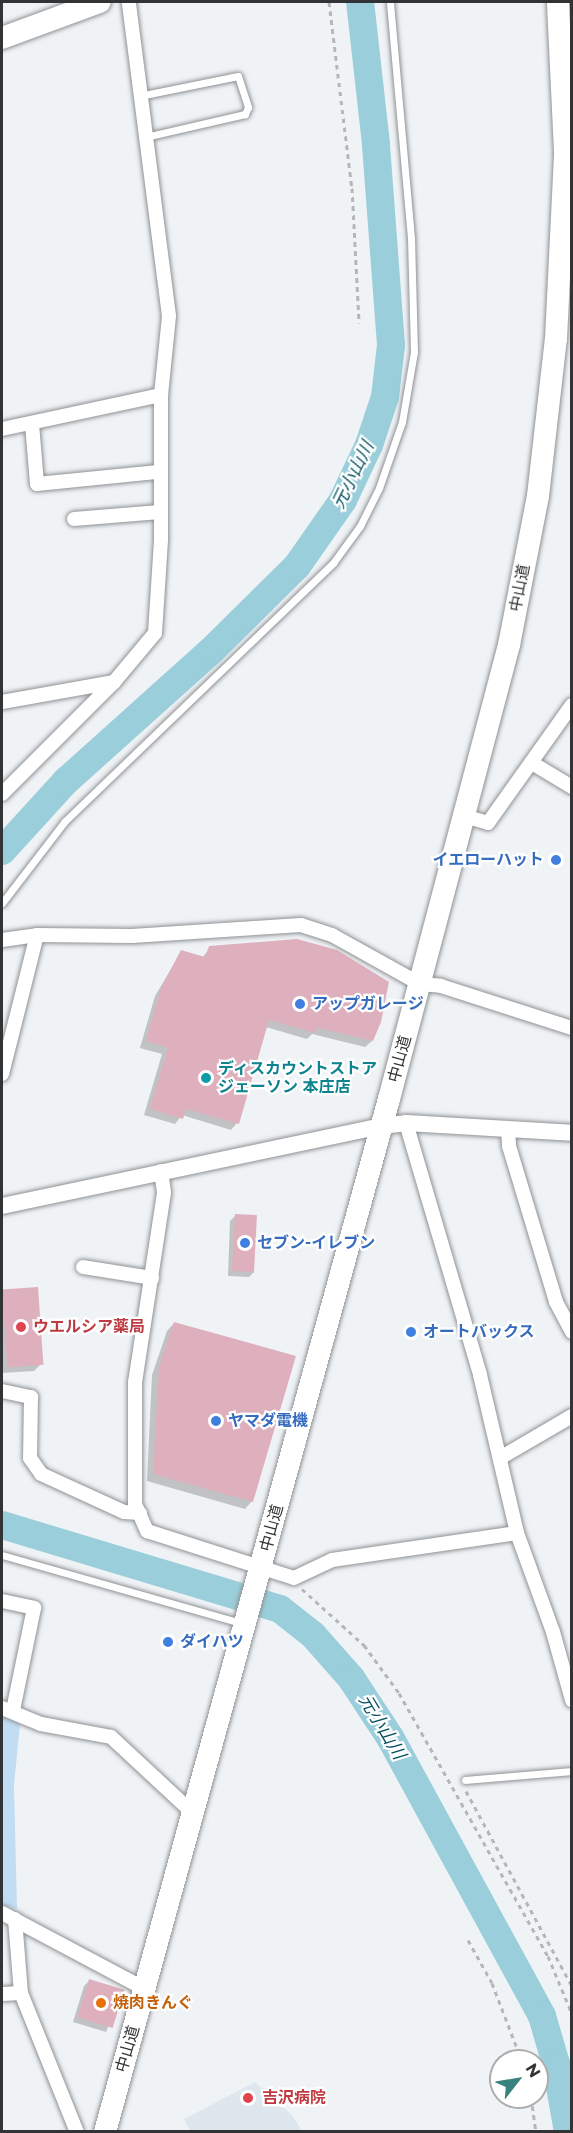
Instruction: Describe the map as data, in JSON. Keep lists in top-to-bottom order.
{
  "streets": {
    "main road": ["中山道"]
  },
  "water": ["元小山川"],
  "places": [
    "イエローハット",
    "アップガレージ",
    "ディスカウントストア ジェーソン 本庄店",
    "セブン-イレブン",
    "ウエルシア薬局",
    "オートバックス",
    "ヤマダ電機",
    "ダイハツ",
    "焼肉きんぐ",
    "吉沢病院"
  ],
  "north": "top right"
}
